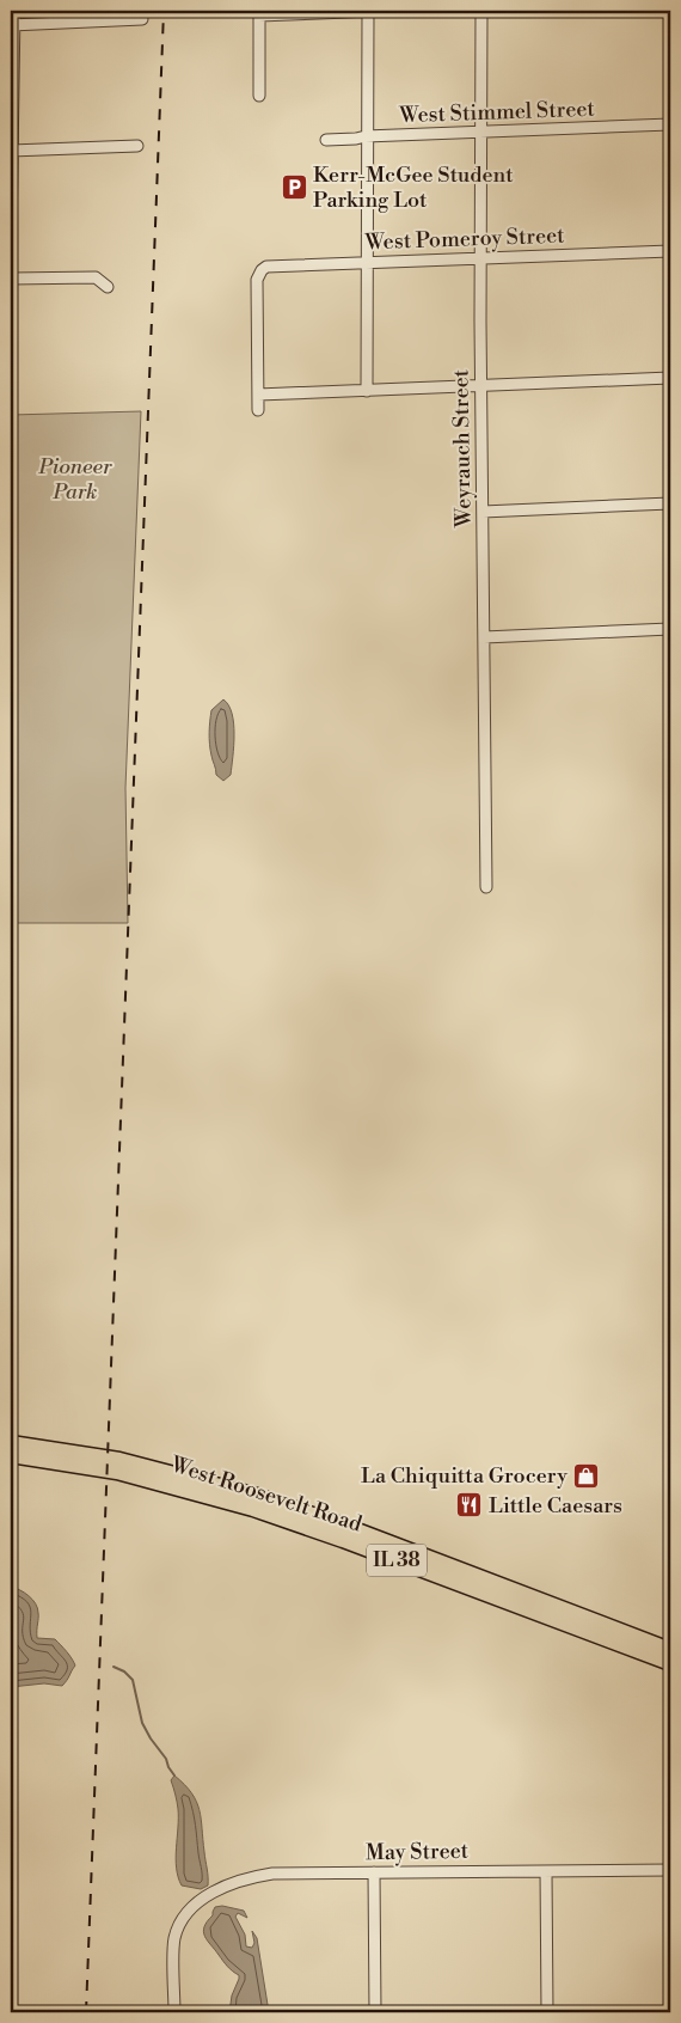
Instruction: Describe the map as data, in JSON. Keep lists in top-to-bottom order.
{
  "streets": {
    "main road": ["West Roosevelt Road", "IL 38"],
    "street": [
      "West Stimmel Street",
      "West Pomeroy Street",
      "Weyrauch Street",
      "May Street"
    ]
  },
  "crossings": [
    ["West Stimmel Street", "Weyrauch Street"],
    ["West Pomeroy Street", "Weyrauch Street"]
  ],
  "parks": ["Pioneer Park"],
  "places": {
    "parking": ["Kerr-McGee Student Parking Lot"],
    "shop": ["La Chiquitta Grocery"],
    "restaurant": ["Little Caesars"]
  }
}
